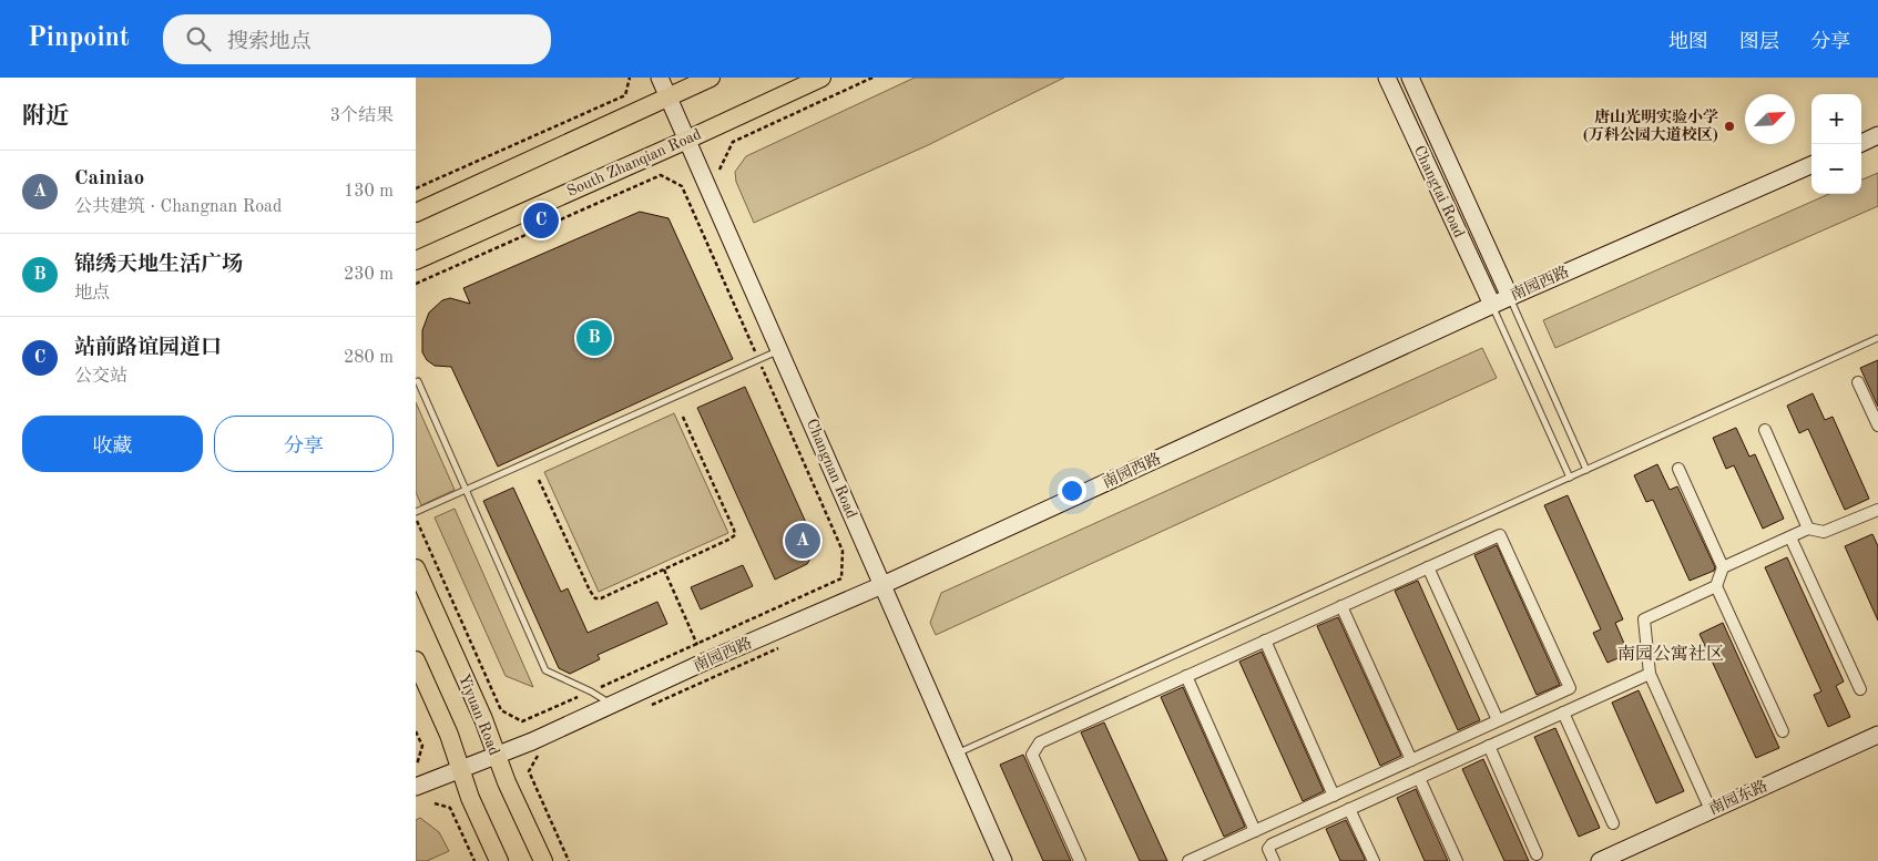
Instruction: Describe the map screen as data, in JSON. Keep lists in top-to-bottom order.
{
  "streets": {
    "main road": ["South Zhanqian Road", "Yiyuan Road"],
    "street": [
      "Changtai Road",
      "南园西路",
      "Changnan Road",
      "南园东路"
    ]
  },
  "crossings": [
    ["South Zhanqian Road", "Changnan Road"],
    ["Changtai Road", "南园西路"],
    ["南园西路", "Changnan Road"],
    ["南园西路", "Yiyuan Road"]
  ],
  "districts": ["南园公寓社区"],
  "places": ["唐山光明实验小学 (万科公园大道校区)"],
  "north": "top right",
  "page": {
    "header": "Pinpoint",
    "search": "搜索地点",
    "nav": ["地图", "图层", "分享"],
    "heading": ["附近", "3个结果"],
    "map_buttons": ["+", "−"],
    "list": [
      {
        "mark": "A",
        "name": "Cainiao",
        "note": "公共建筑 · Changnan Road",
        "value": "130 m"
      },
      {
        "mark": "B",
        "name": "锦绣天地生活广场",
        "note": "地点",
        "value": "230 m"
      },
      {
        "mark": "C",
        "name": "站前路谊园道口",
        "note": "公交站",
        "value": "280 m"
      }
    ],
    "pins": ["C", "B", "A"],
    "buttons": ["收藏", "分享"]
  }
}
